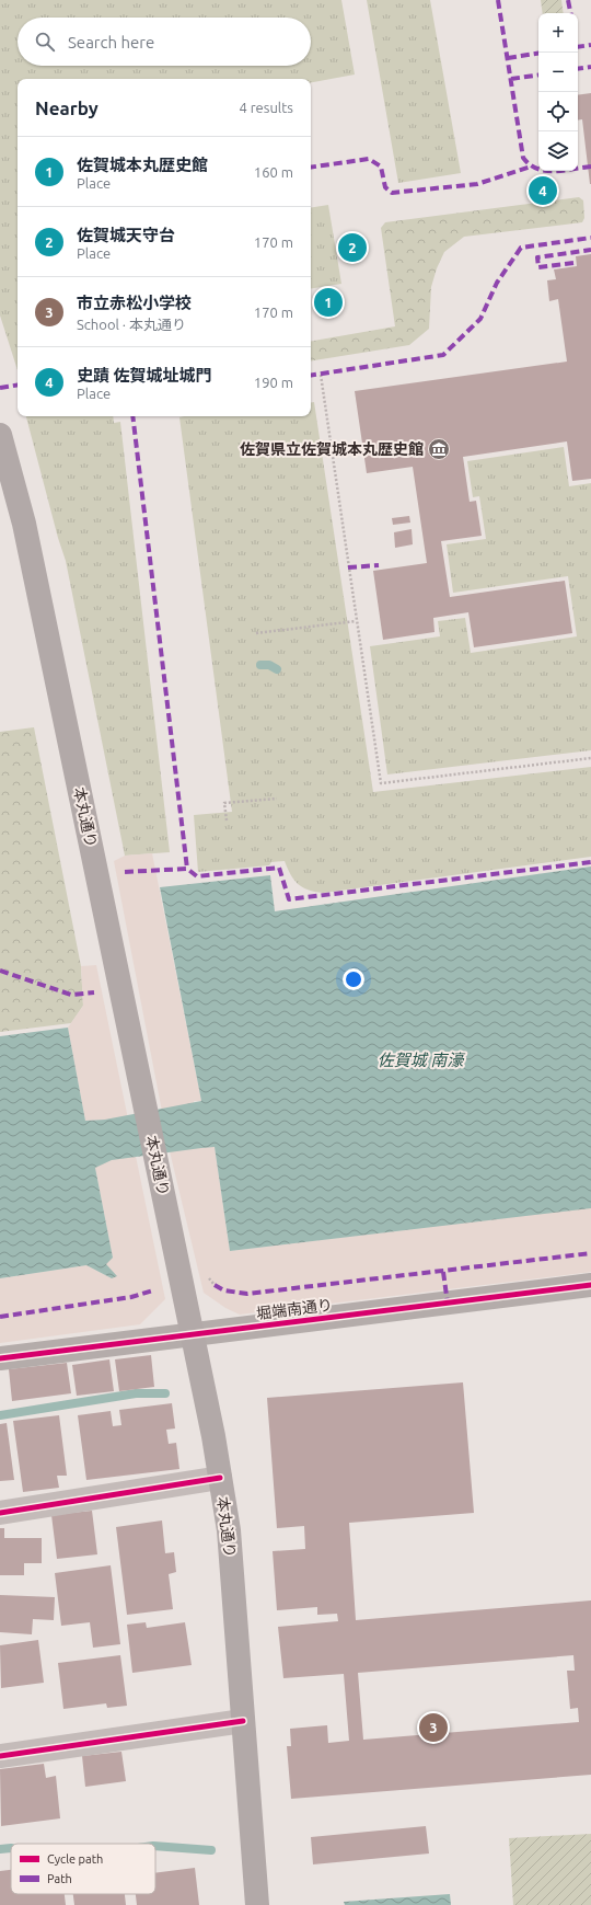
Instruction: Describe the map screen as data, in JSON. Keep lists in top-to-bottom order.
{
  "streets": {
    "main road": ["本丸通り"],
    "street": ["堀端南通り"]
  },
  "crossings": [
    ["本丸通り", "堀端南通り"]
  ],
  "water": ["佐賀城 南濠"],
  "places": {
    "museum": ["佐賀県立佐賀城本丸歴史館"]
  },
  "legend": ["Cycle path", "Path"],
  "page": {
    "map_buttons": ["+", "−"],
    "search": "Search here",
    "heading": ["Nearby", "4 results"],
    "list": [
      {
        "mark": "1",
        "name": "佐賀城本丸歴史館",
        "note": "Place",
        "value": "160 m"
      },
      {
        "mark": "2",
        "name": "佐賀城天守台",
        "note": "Place",
        "value": "170 m"
      },
      {
        "mark": "3",
        "name": "市立赤松小学校",
        "note": "School · 本丸通り",
        "value": "170 m"
      },
      {
        "mark": "4",
        "name": "史蹟 佐賀城址城門",
        "note": "Place",
        "value": "190 m"
      }
    ],
    "pins": [
      "4",
      "2",
      "1",
      "3"
    ]
  }
}
